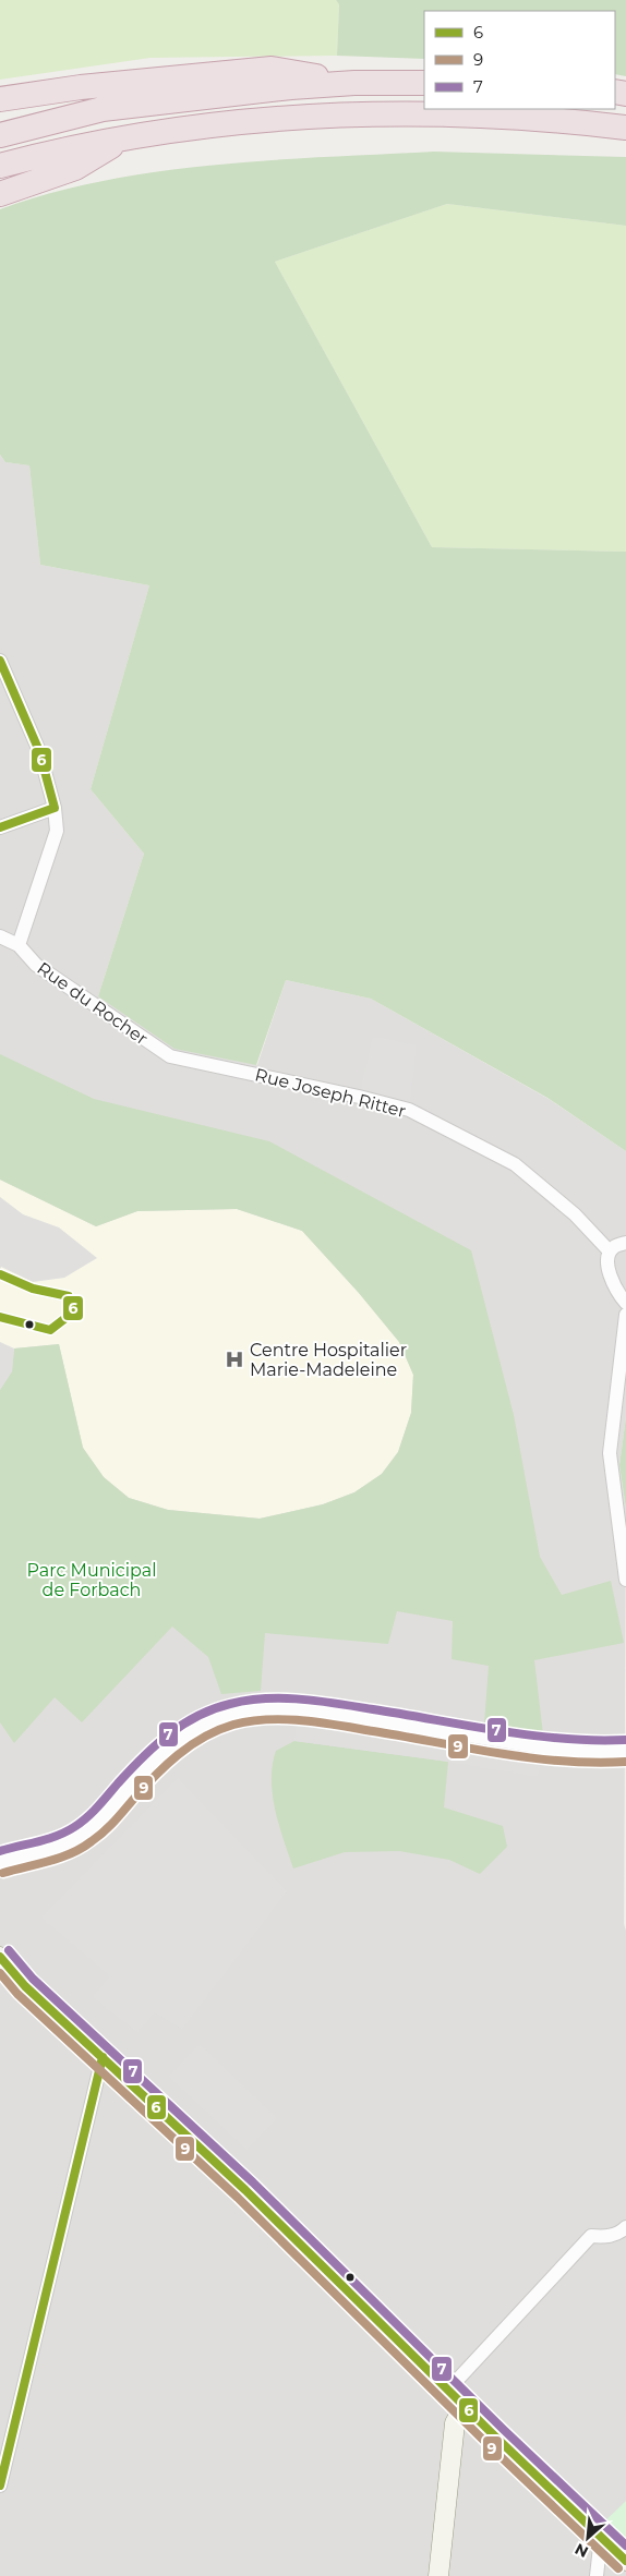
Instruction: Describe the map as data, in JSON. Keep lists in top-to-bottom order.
{
  "streets": {
    "street": ["Rue du Rocher", "Rue Joseph Ritter"]
  },
  "crossings": [
    ["Rue du Rocher", "Rue Joseph Ritter"]
  ],
  "parks": ["Parc Municipal de Forbach"],
  "places": {
    "hospital": ["Centre Hospitalier Marie-Madeleine"]
  },
  "lines": ["transit line 6", "transit line 7", "transit line 9"],
  "legend": ["6", "9", "7"],
  "north": "bottom left"
}
